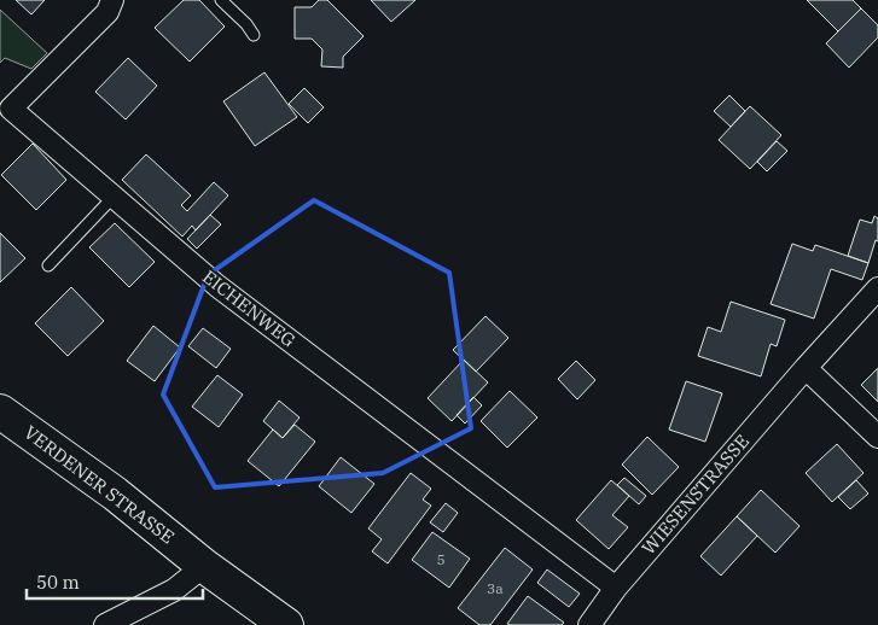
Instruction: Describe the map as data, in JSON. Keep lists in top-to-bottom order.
{
  "streets": {
    "main road": ["VERDENER STRASSE"],
    "street": ["EICHENWEG", "WIESENSTRASSE"]
  },
  "crossings": [
    ["EICHENWEG", "WIESENSTRASSE"]
  ],
  "house_numbers": ["5", "3a"],
  "scale_bar": "50 m"
}
